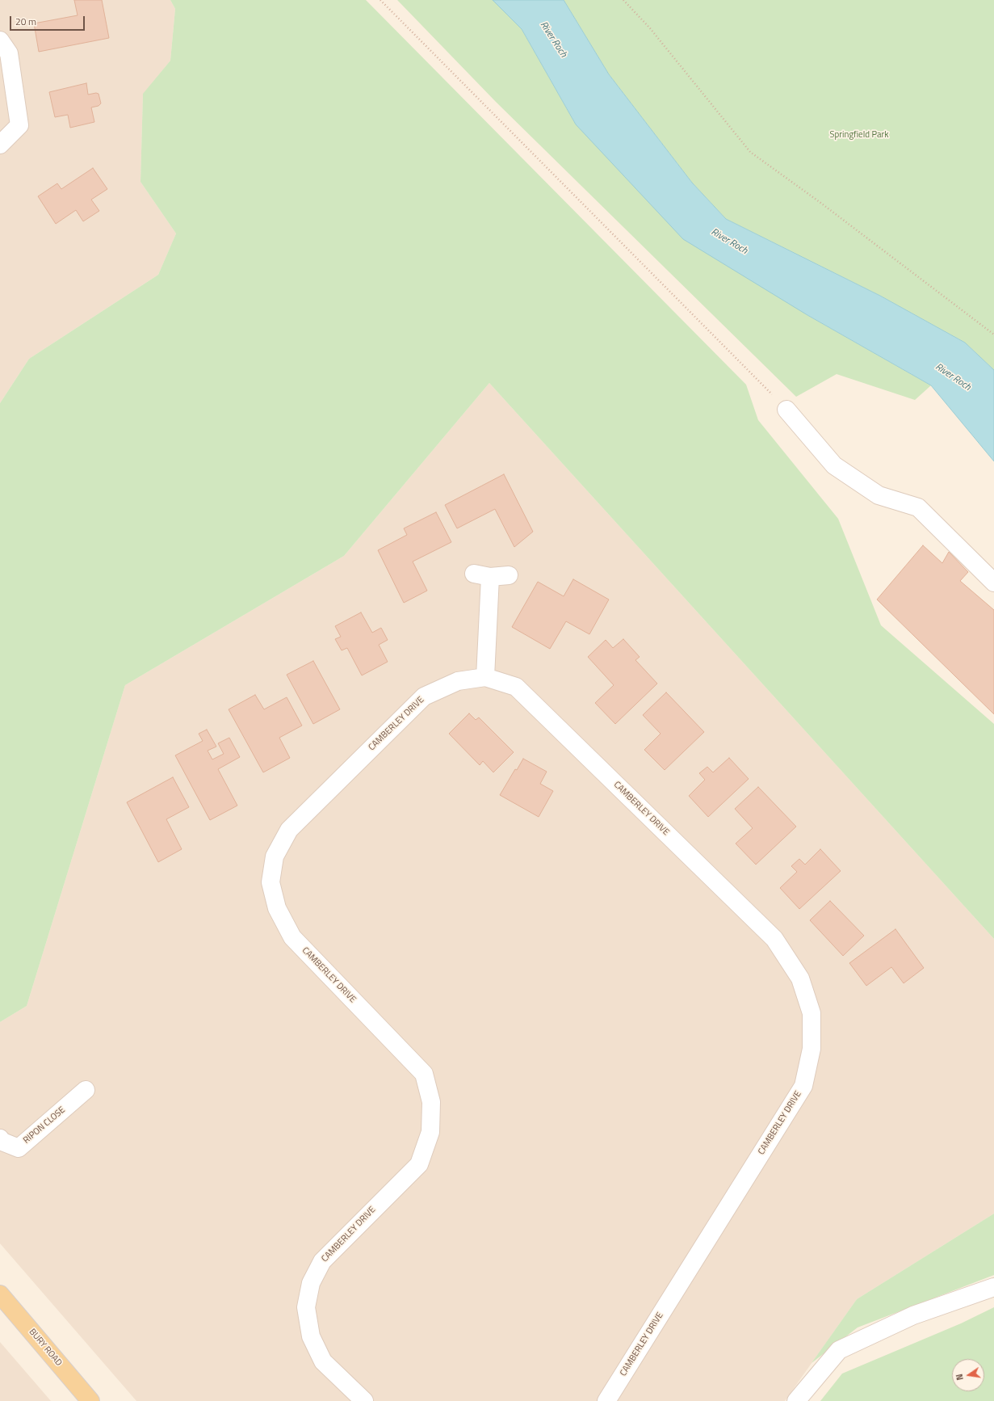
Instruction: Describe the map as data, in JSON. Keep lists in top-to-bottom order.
{
  "streets": {
    "main road": ["BURY ROAD"],
    "street": ["CAMBERLEY DRIVE", "RIPON CLOSE"]
  },
  "water": ["River Roch"],
  "parks": ["Springfield Park"],
  "scale_bar": "20 m",
  "north": "left"
}
